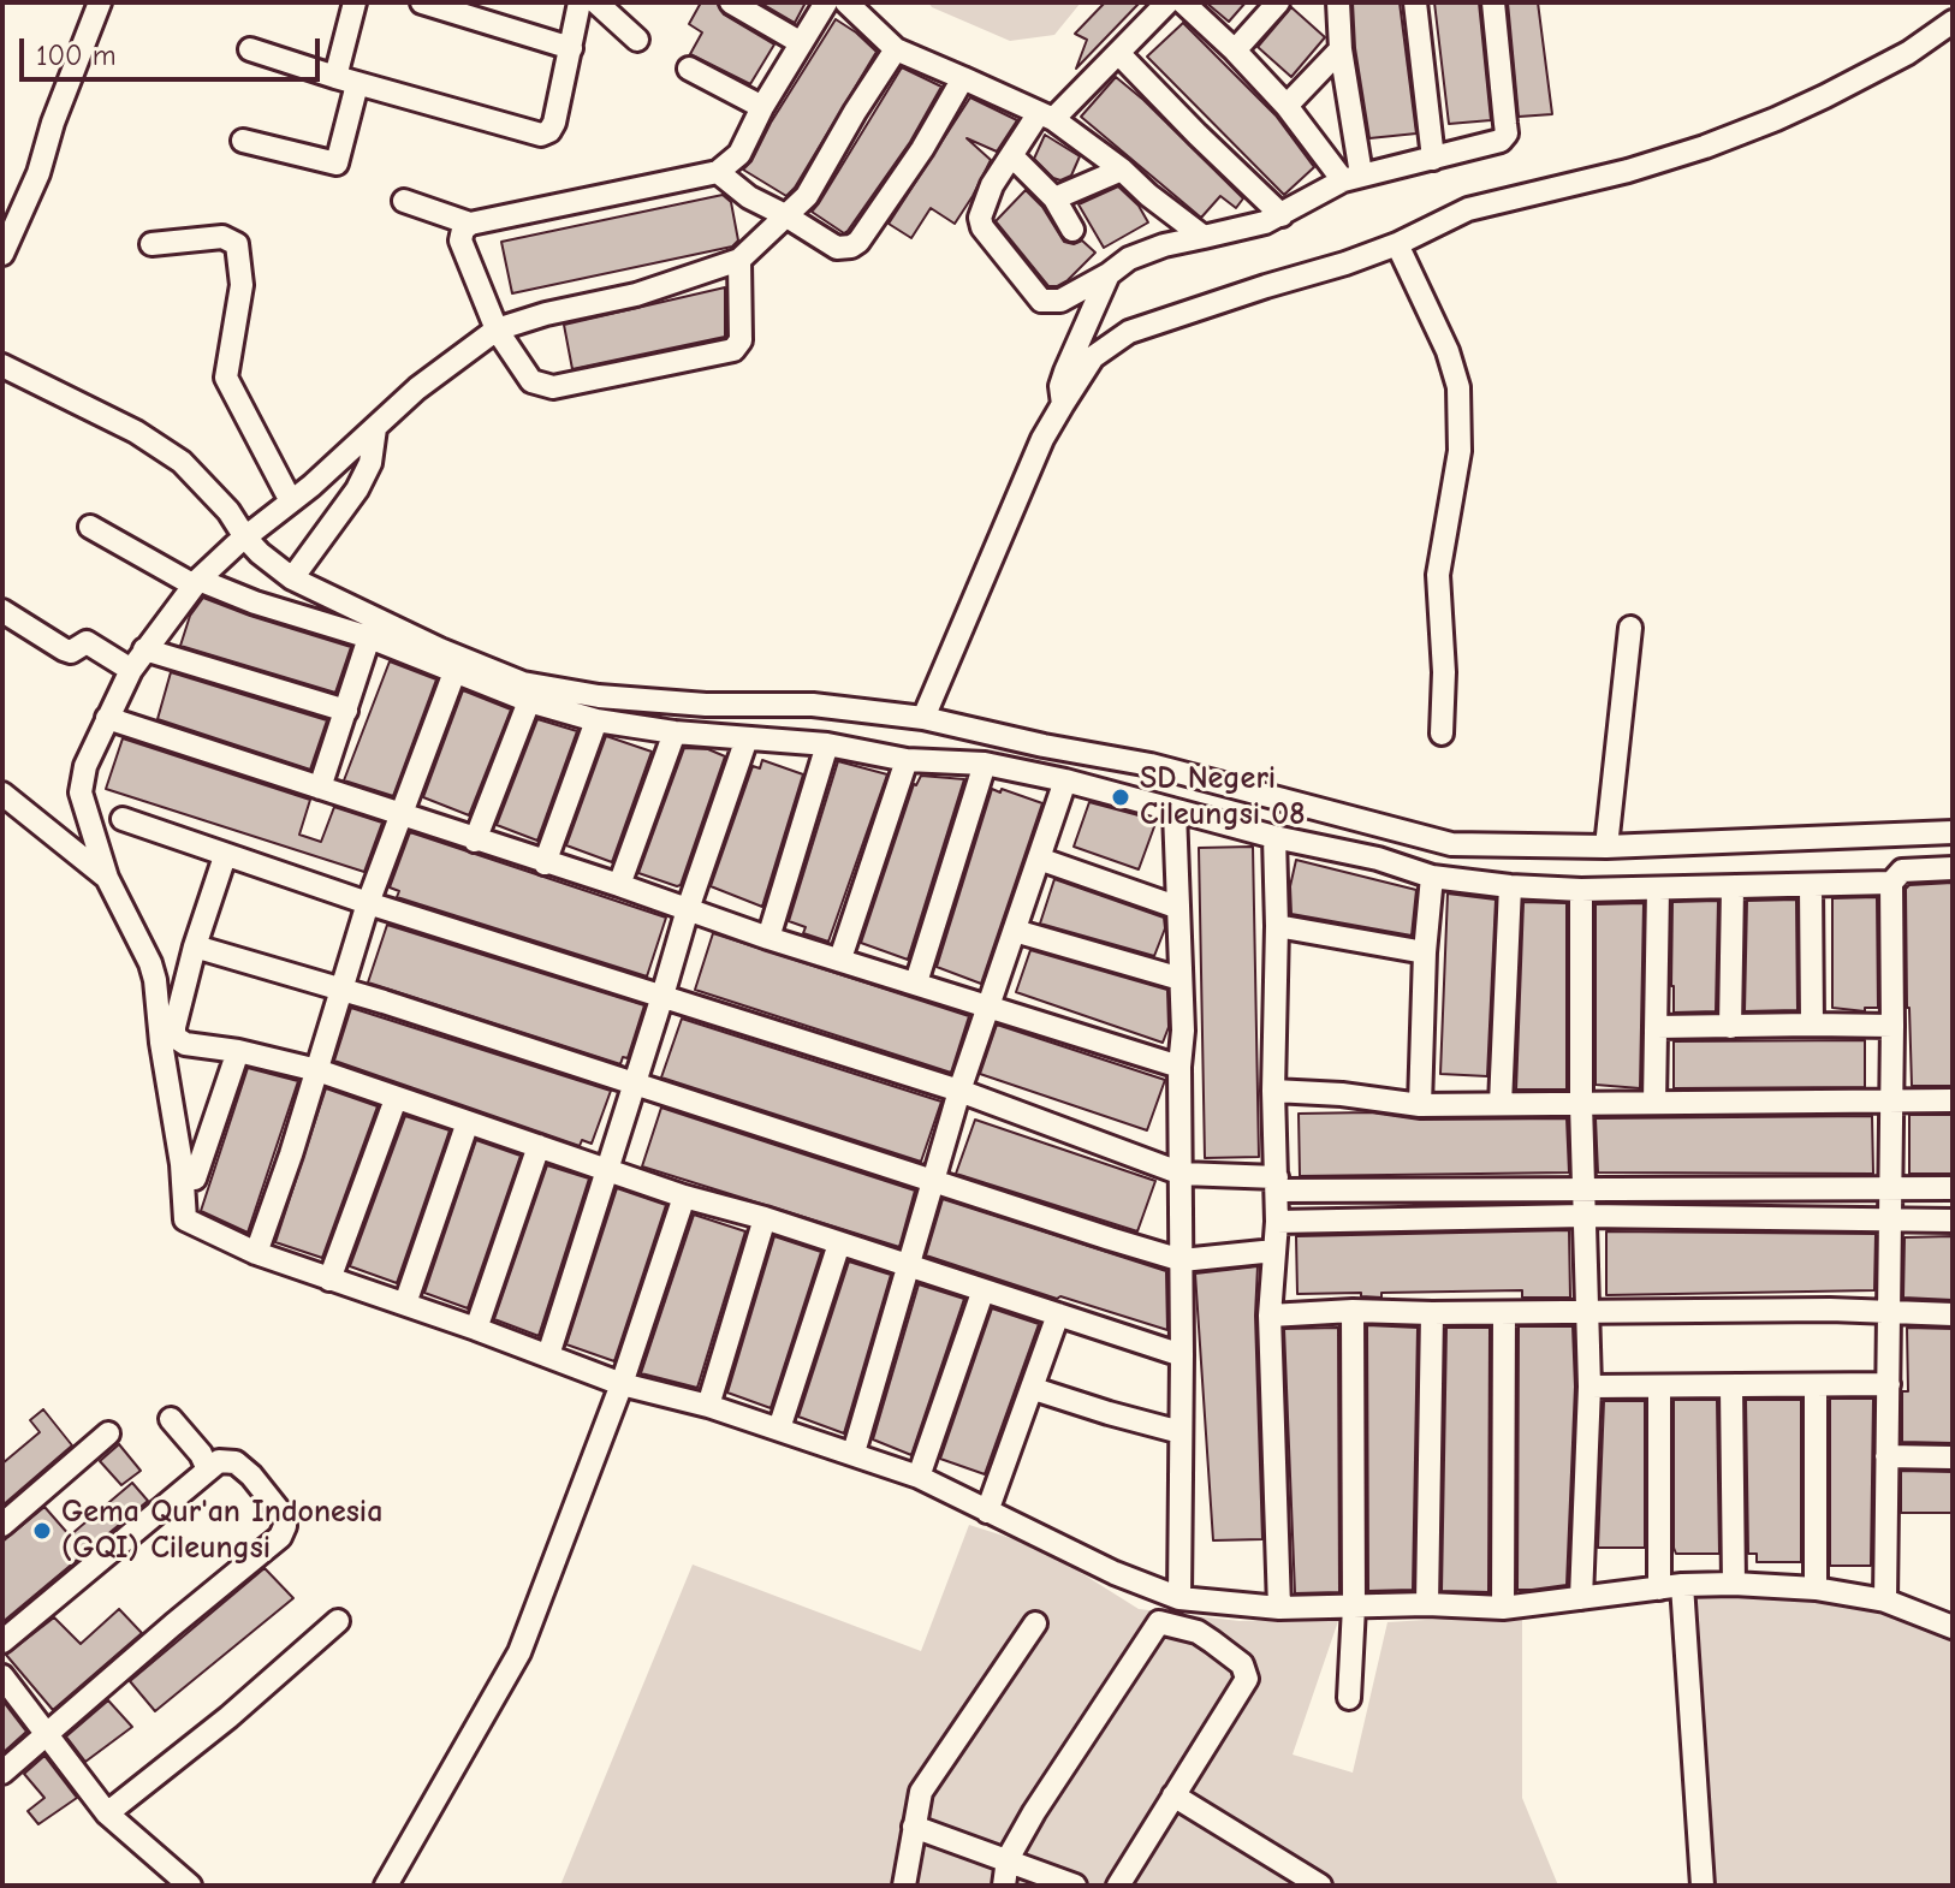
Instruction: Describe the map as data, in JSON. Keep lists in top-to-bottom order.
{
  "places": ["SD Negeri Cileungsi 08", "Gema Qur'an Indonesia (GQI) Cileungsi"],
  "scale_bar": "100 m"
}
